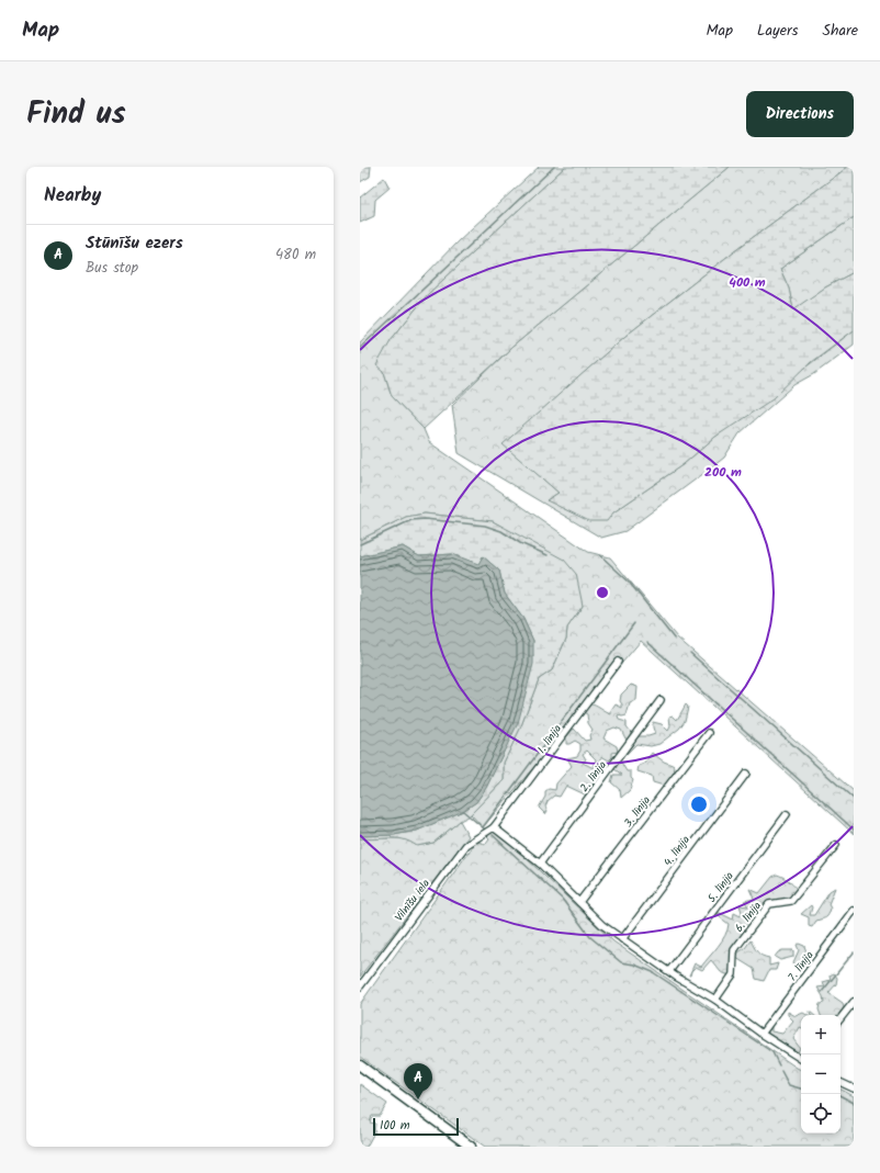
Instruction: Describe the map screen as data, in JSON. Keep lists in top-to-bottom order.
{
  "streets": {
    "street": [
      "1. līnija",
      "2. līnija",
      "3. līnija",
      "4. līnija",
      "5. līnija",
      "Vilnīšu iela",
      "6. līnija",
      "7. līnija"
    ]
  },
  "crossings": [
    ["1. līnija", "Vilnīšu iela"]
  ],
  "scale_bar": "100 m",
  "page": {
    "header": "Map",
    "nav": ["Map", "Layers", "Share"],
    "title": "Find us",
    "buttons": "Directions",
    "heading": "Nearby",
    "list": [
      {
        "mark": "A",
        "name": "Stūnīšu ezers",
        "note": "Bus stop",
        "value": "480 m"
      }
    ],
    "map_buttons": ["+", "−"],
    "pins": "A",
    "scale": "100 m"
  },
  "rings": ["400 m", "200 m"]
}
